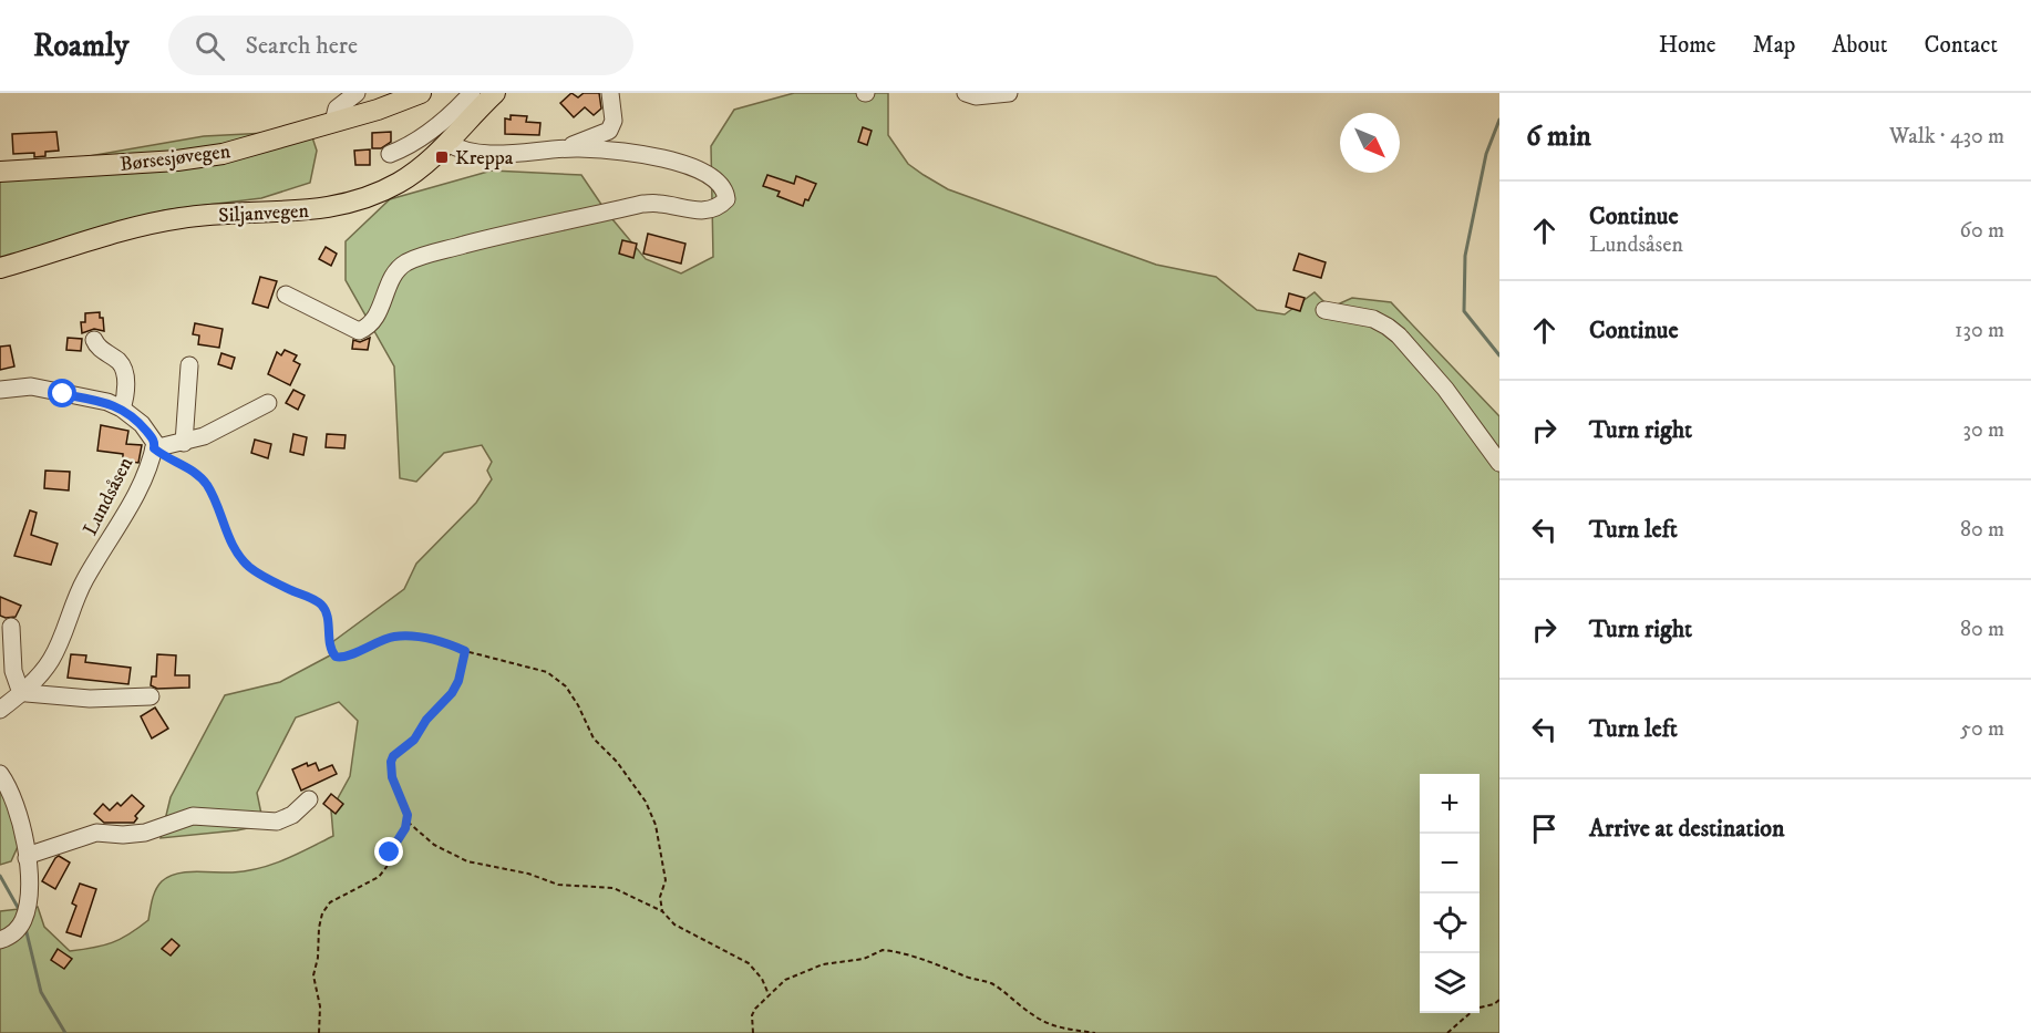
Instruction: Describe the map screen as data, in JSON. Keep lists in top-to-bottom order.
{
  "streets": {
    "main road": ["Børsesjøvegen", "Siljanvegen"],
    "street": ["Lundsåsen"]
  },
  "places": {
    "transit": ["Kreppa"]
  },
  "north": "bottom right",
  "page": {
    "header": "Roamly",
    "search": "Search here",
    "nav": [
      "Home",
      "Map",
      "About",
      "Contact"
    ],
    "heading": ["6 min", "Walk · 430 m"],
    "list": [
      ["Continue", "Lundsåsen", "60 m"],
      ["Continue", "130 m"],
      ["Turn right", "30 m"],
      ["Turn left", "80 m"],
      ["Turn right", "80 m"],
      ["Turn left", "50 m"],
      "Arrive at destination"
    ],
    "map_buttons": ["+", "−"]
  }
}
